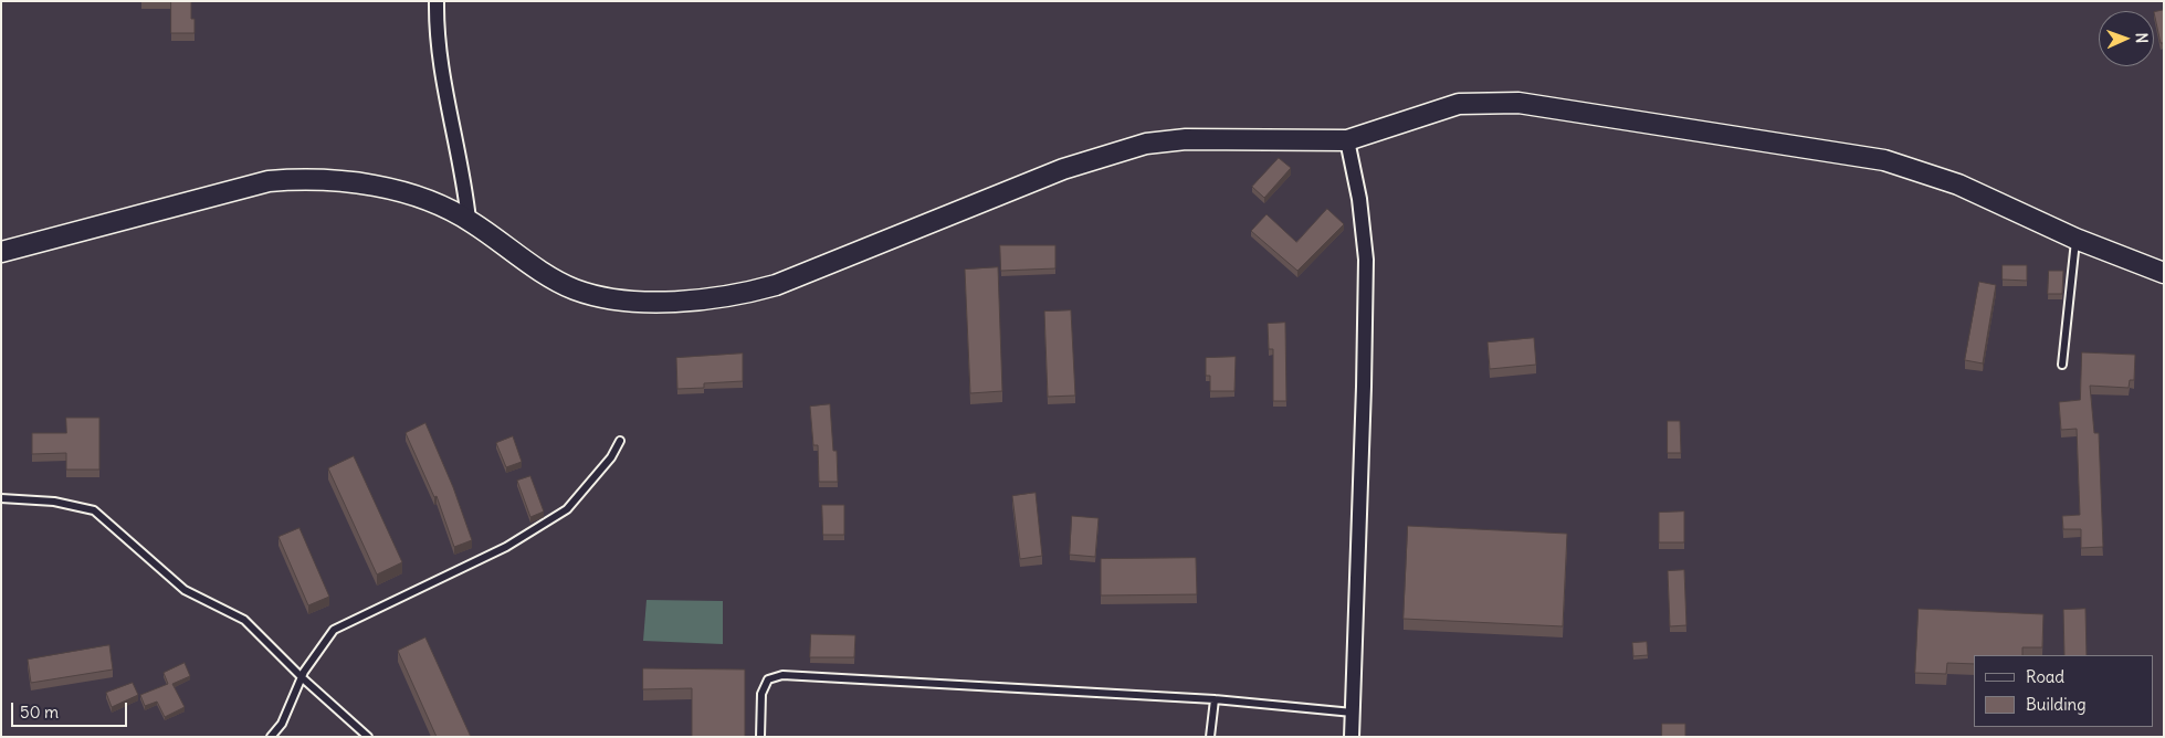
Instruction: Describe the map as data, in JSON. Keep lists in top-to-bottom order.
{
  "legend": ["Road", "Building"],
  "scale_bar": "50 m",
  "north": "right"
}
